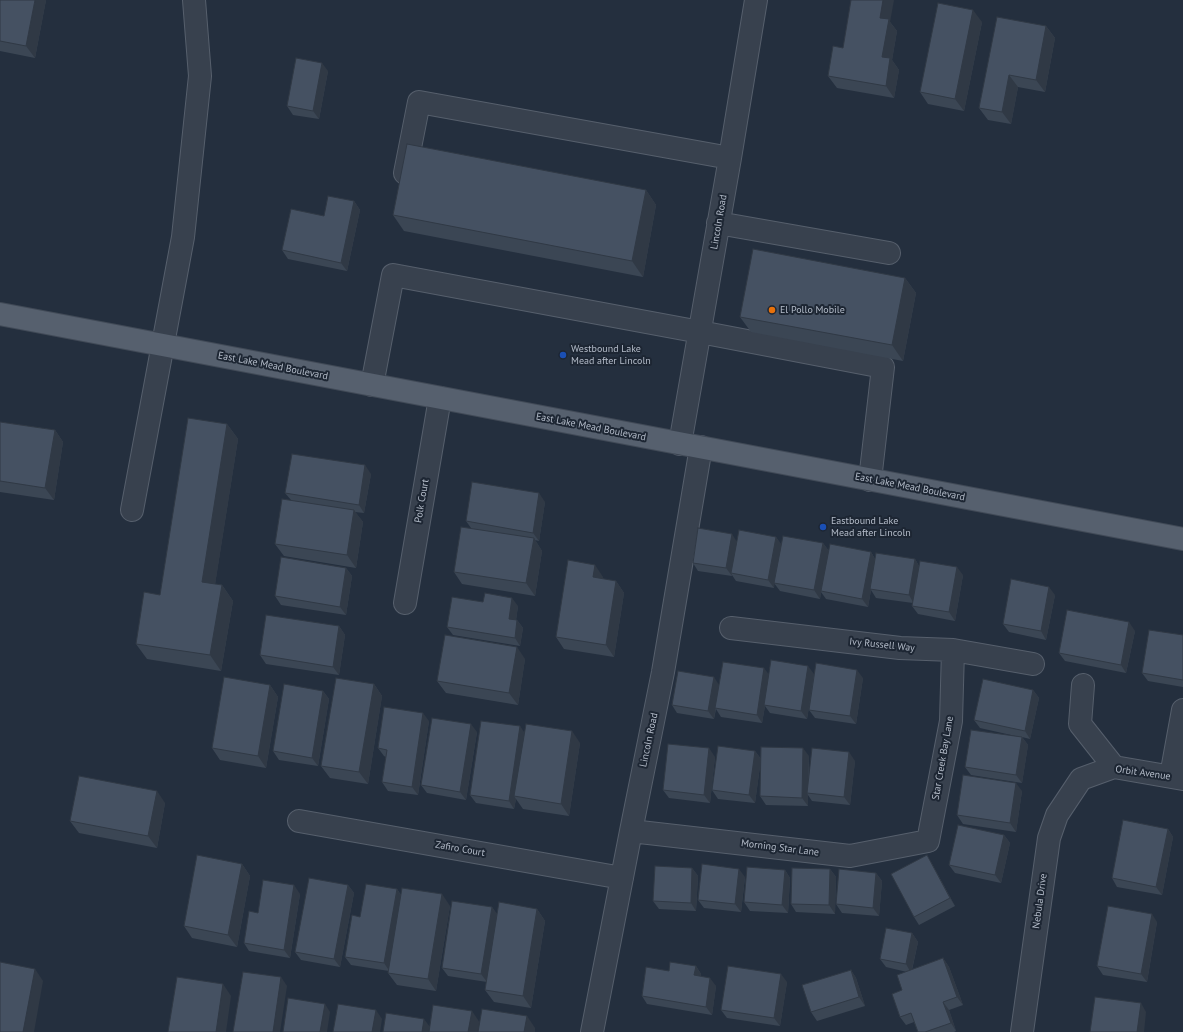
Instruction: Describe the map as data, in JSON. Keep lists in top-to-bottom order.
{
  "streets": {
    "main road": ["East Lake Mead Boulevard"],
    "street": [
      "Lincoln Road",
      "Polk Court",
      "Ivy Russell Way",
      "Star Creek Bay Lane",
      "Orbit Avenue",
      "Morning Star Lane",
      "Zafiro Court",
      "Nebula Drive"
    ]
  },
  "crossings": [
    ["Lincoln Road", "East Lake Mead Boulevard"],
    ["Lincoln Road", "Morning Star Lane"],
    ["Lincoln Road", "Zafiro Court"],
    ["East Lake Mead Boulevard", "Polk Court"],
    ["Ivy Russell Way", "Star Creek Bay Lane"],
    ["Star Creek Bay Lane", "Morning Star Lane"],
    ["Orbit Avenue", "Nebula Drive"]
  ],
  "places": ["El Pollo Mobile", "Westbound Lake Mead after Lincoln", "Eastbound Lake Mead after Lincoln"]
}
